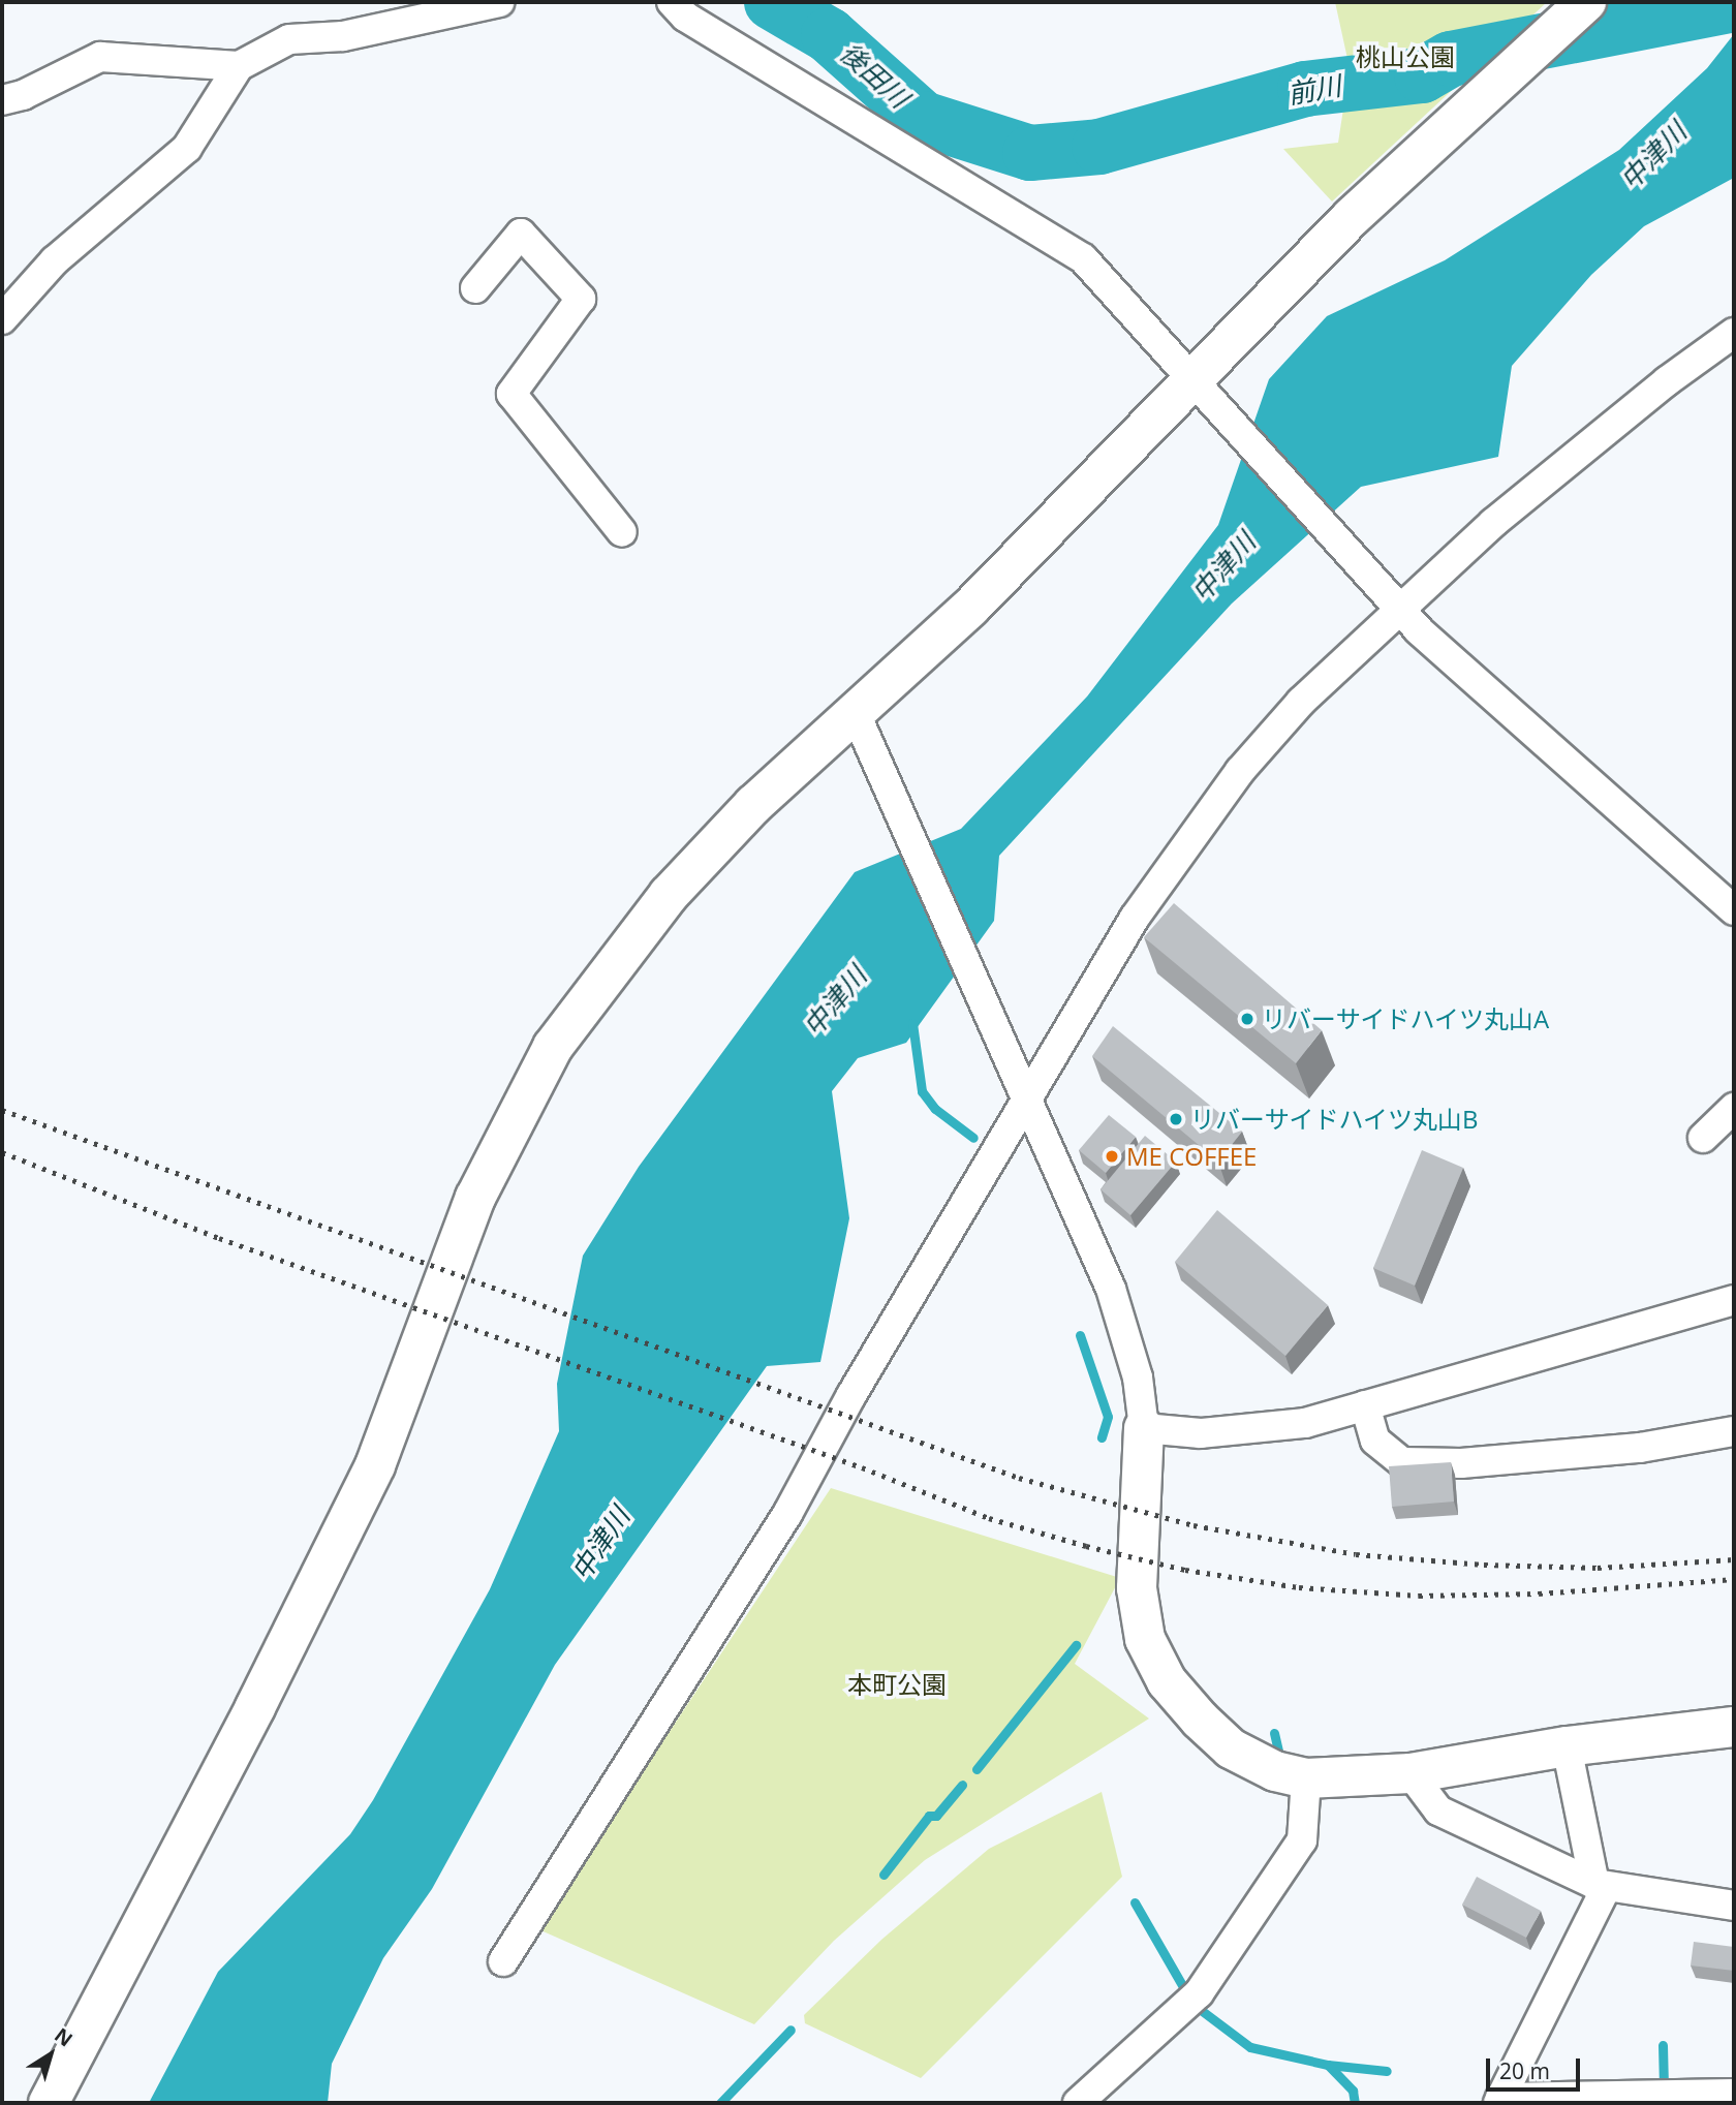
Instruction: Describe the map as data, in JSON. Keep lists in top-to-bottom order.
{
  "water": ["後田川", "前川", "中津川"],
  "parks": ["桃山公園", "本町公園"],
  "places": ["リバーサイドハイツ丸山A", "リバーサイドハイツ丸山B", "ME COFFEE"],
  "scale_bar": "20 m",
  "north": "top right"
}
